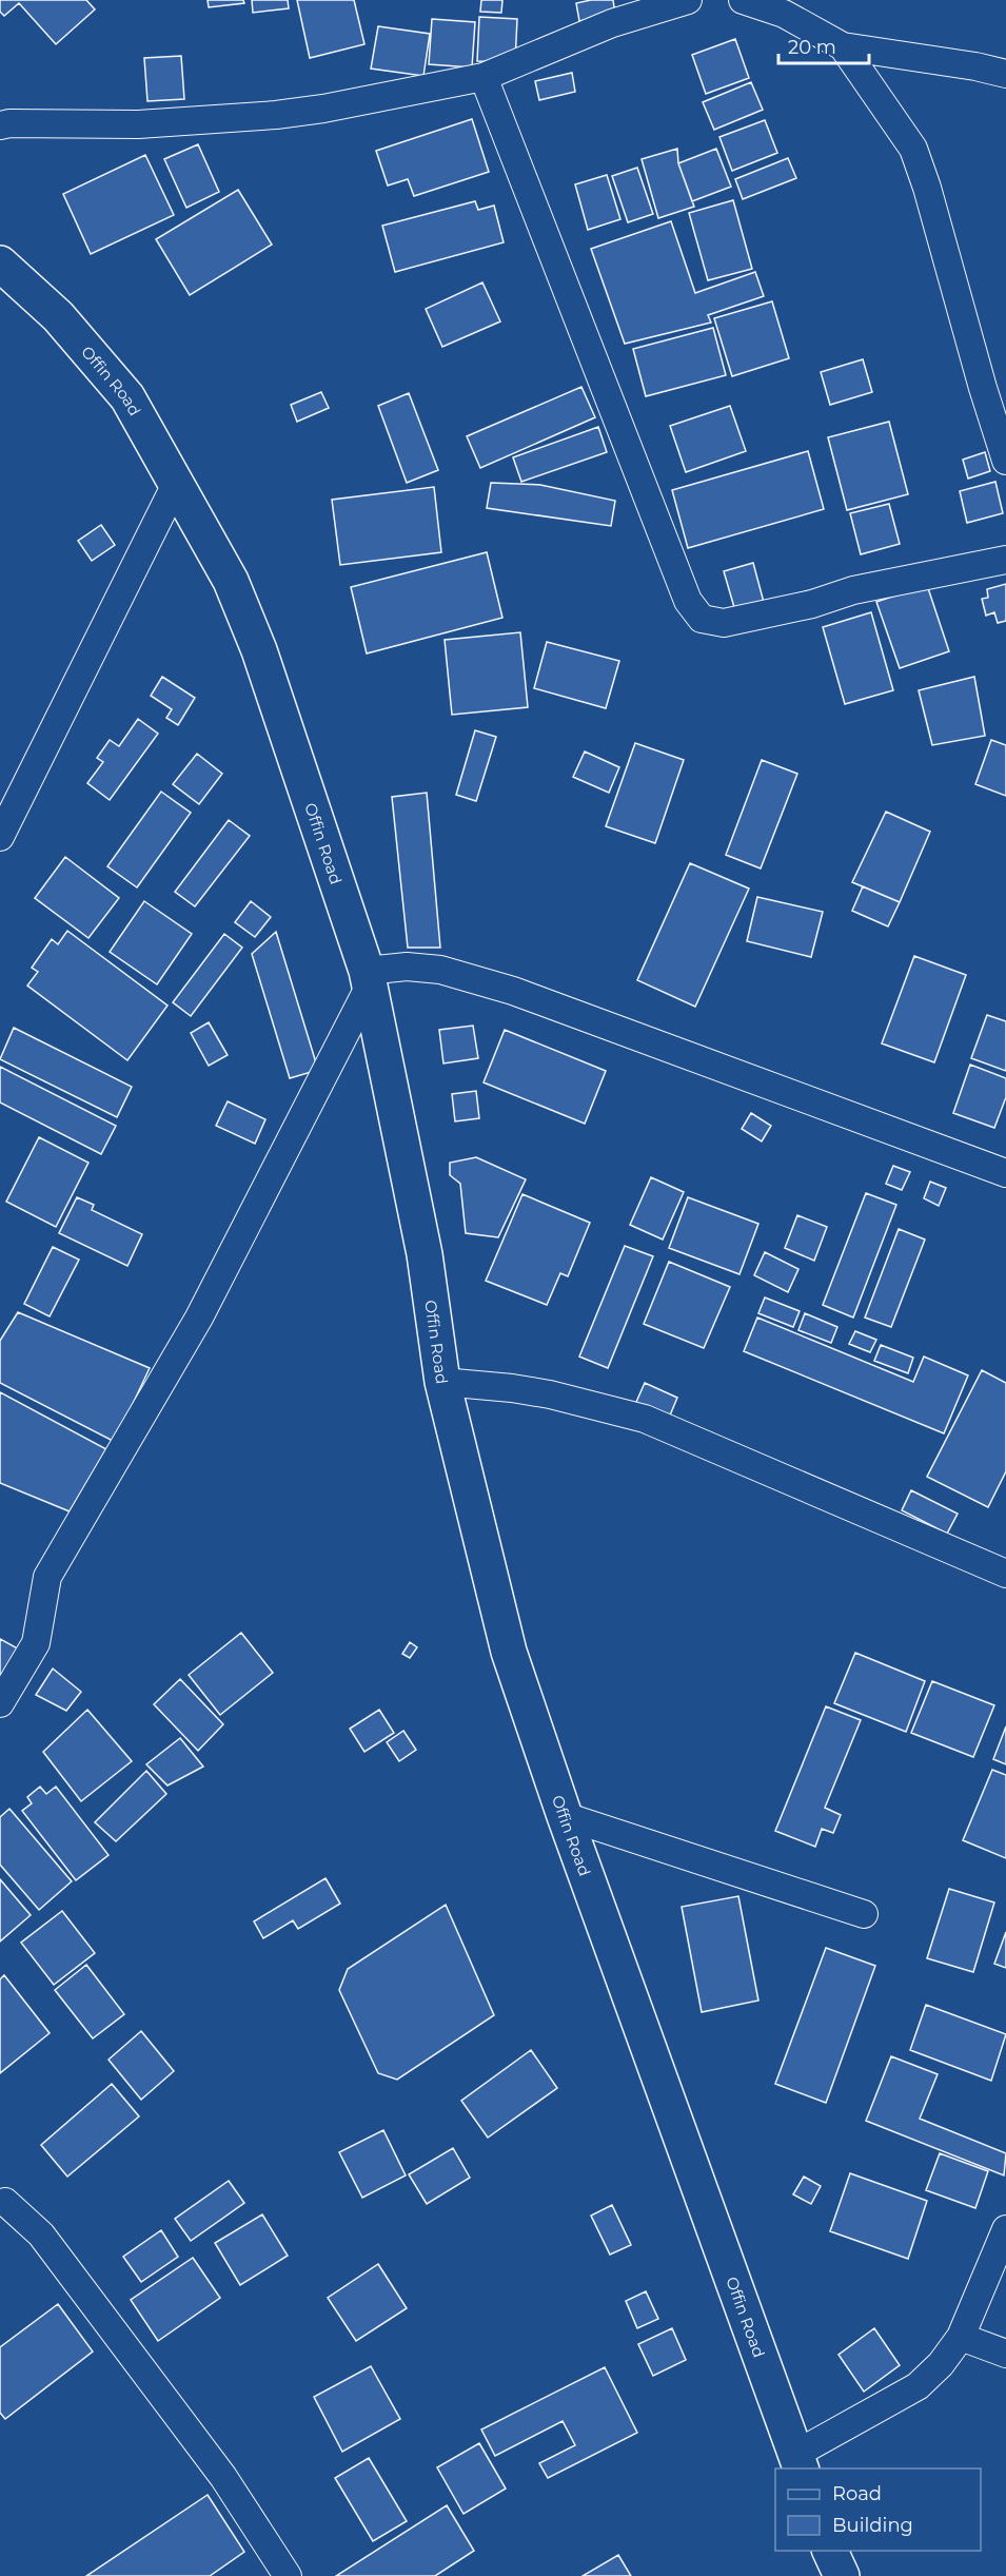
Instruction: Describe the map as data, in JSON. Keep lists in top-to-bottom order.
{
  "streets": {
    "street": ["Offin Road"]
  },
  "legend": ["Road", "Building"],
  "scale_bar": "20 m"
}
